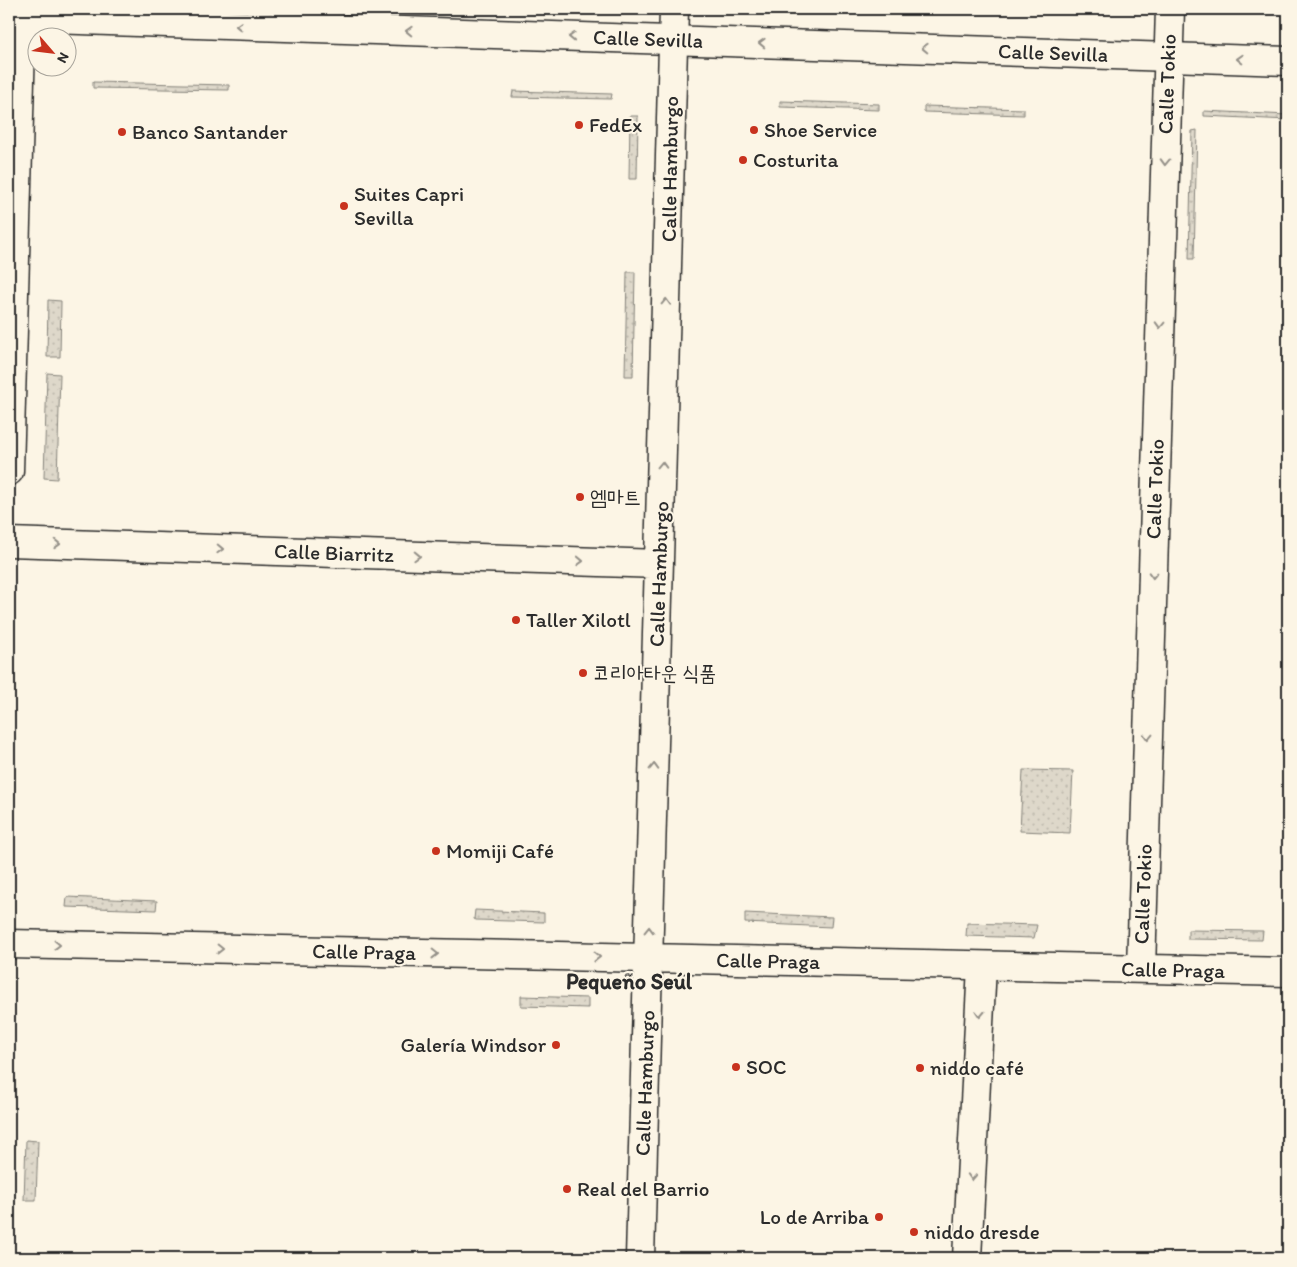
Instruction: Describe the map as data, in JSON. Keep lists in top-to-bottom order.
{
  "streets": {
    "street": [
      "Calle Sevilla",
      "Calle Tokio",
      "Calle Hamburgo",
      "Calle Biarritz",
      "Calle Praga"
    ]
  },
  "crossings": [
    ["Calle Sevilla", "Calle Tokio"],
    ["Calle Sevilla", "Calle Hamburgo"],
    ["Calle Tokio", "Calle Praga"],
    ["Calle Hamburgo", "Calle Biarritz"],
    ["Calle Hamburgo", "Calle Praga"]
  ],
  "one_way": [
    "Calle Sevilla",
    "Calle Tokio",
    "Calle Hamburgo",
    "Calle Biarritz",
    "Calle Praga"
  ],
  "districts": ["Pequeño Seúl"],
  "places": [
    "FedEx",
    "Shoe Service",
    "Banco Santander",
    "Costurita",
    "Suites Capri Sevilla",
    "엠마트",
    "Taller Xilotl",
    "코리아타운 식품",
    "Momiji Café",
    "Galería Windsor",
    "SOC",
    "niddo café",
    "Real del Barrio",
    "Lo de Arriba",
    "niddo dresde"
  ],
  "north": "bottom right"
}
